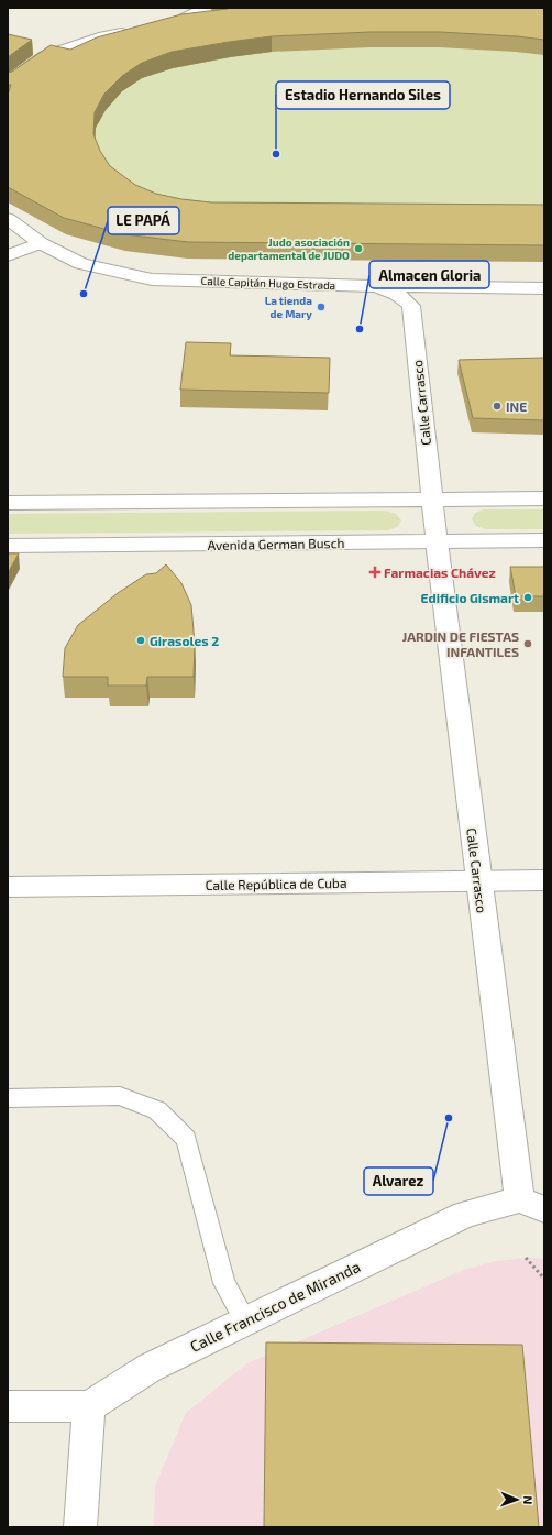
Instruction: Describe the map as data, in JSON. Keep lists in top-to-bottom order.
{
  "streets": {
    "main road": [
      "Calle Capitán Hugo Estrada",
      "Calle Carrasco",
      "Avenida German Busch",
      "Calle República de Cuba",
      "Calle Francisco de Miranda"
    ]
  },
  "crossings": [
    ["Calle Carrasco", "Avenida German Busch"],
    ["Calle Carrasco", "Calle República de Cuba"],
    ["Calle Carrasco", "Calle Francisco de Miranda"]
  ],
  "places": {
    "other": [
      "Estadio Hernando Siles",
      "Judo asociación departamental de JUDO",
      "LE PAPÁ",
      "La tienda de Mary",
      "Almacen Gloria",
      "INE",
      "Edificio Gismart",
      "Girasoles 2",
      "JARDIN DE FIESTAS INFANTILES",
      "Alvarez"
    ],
    "health": ["Farmacias Chávez"]
  },
  "north": "right"
}
